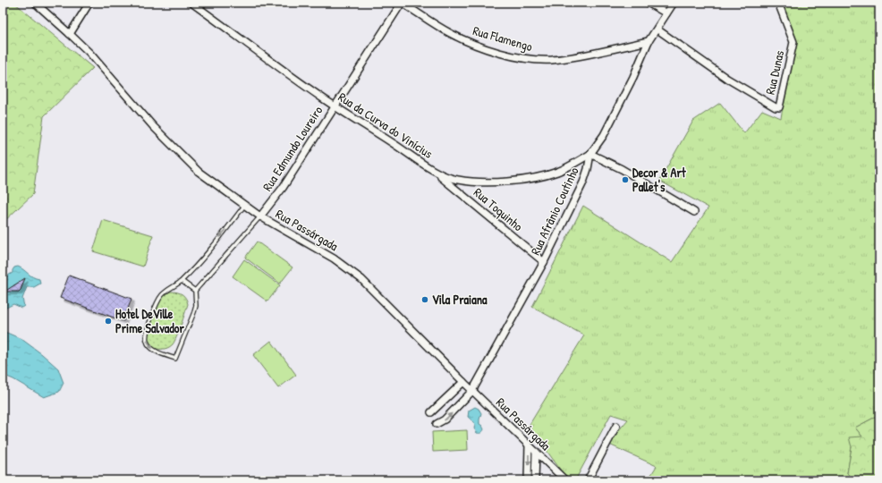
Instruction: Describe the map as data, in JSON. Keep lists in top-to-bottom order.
{
  "streets": {
    "street": [
      "Rua Flamengo",
      "Rua Dunas",
      "Rua da Curva do Vinícius",
      "Rua Edmundo Loureiro",
      "Rua Toquinho",
      "Rua Afrânio Coutinho",
      "Rua Passárgada"
    ]
  },
  "crossings": [
    ["Rua Flamengo", "Rua Edmundo Loureiro"],
    ["Rua Flamengo", "Rua Afrânio Coutinho"],
    ["Rua Dunas", "Rua Afrânio Coutinho"],
    ["Rua da Curva do Vinícius", "Rua Edmundo Loureiro"],
    ["Rua da Curva do Vinícius", "Rua Toquinho"],
    ["Rua da Curva do Vinícius", "Rua Afrânio Coutinho"],
    ["Rua Edmundo Loureiro", "Rua Passárgada"],
    ["Rua Toquinho", "Rua Afrânio Coutinho"],
    ["Rua Afrânio Coutinho", "Rua Passárgada"]
  ],
  "places": ["Decor & Art Pallet's", "Vila Praiana", "Hotel DeVille Prime Salvador"]
}
